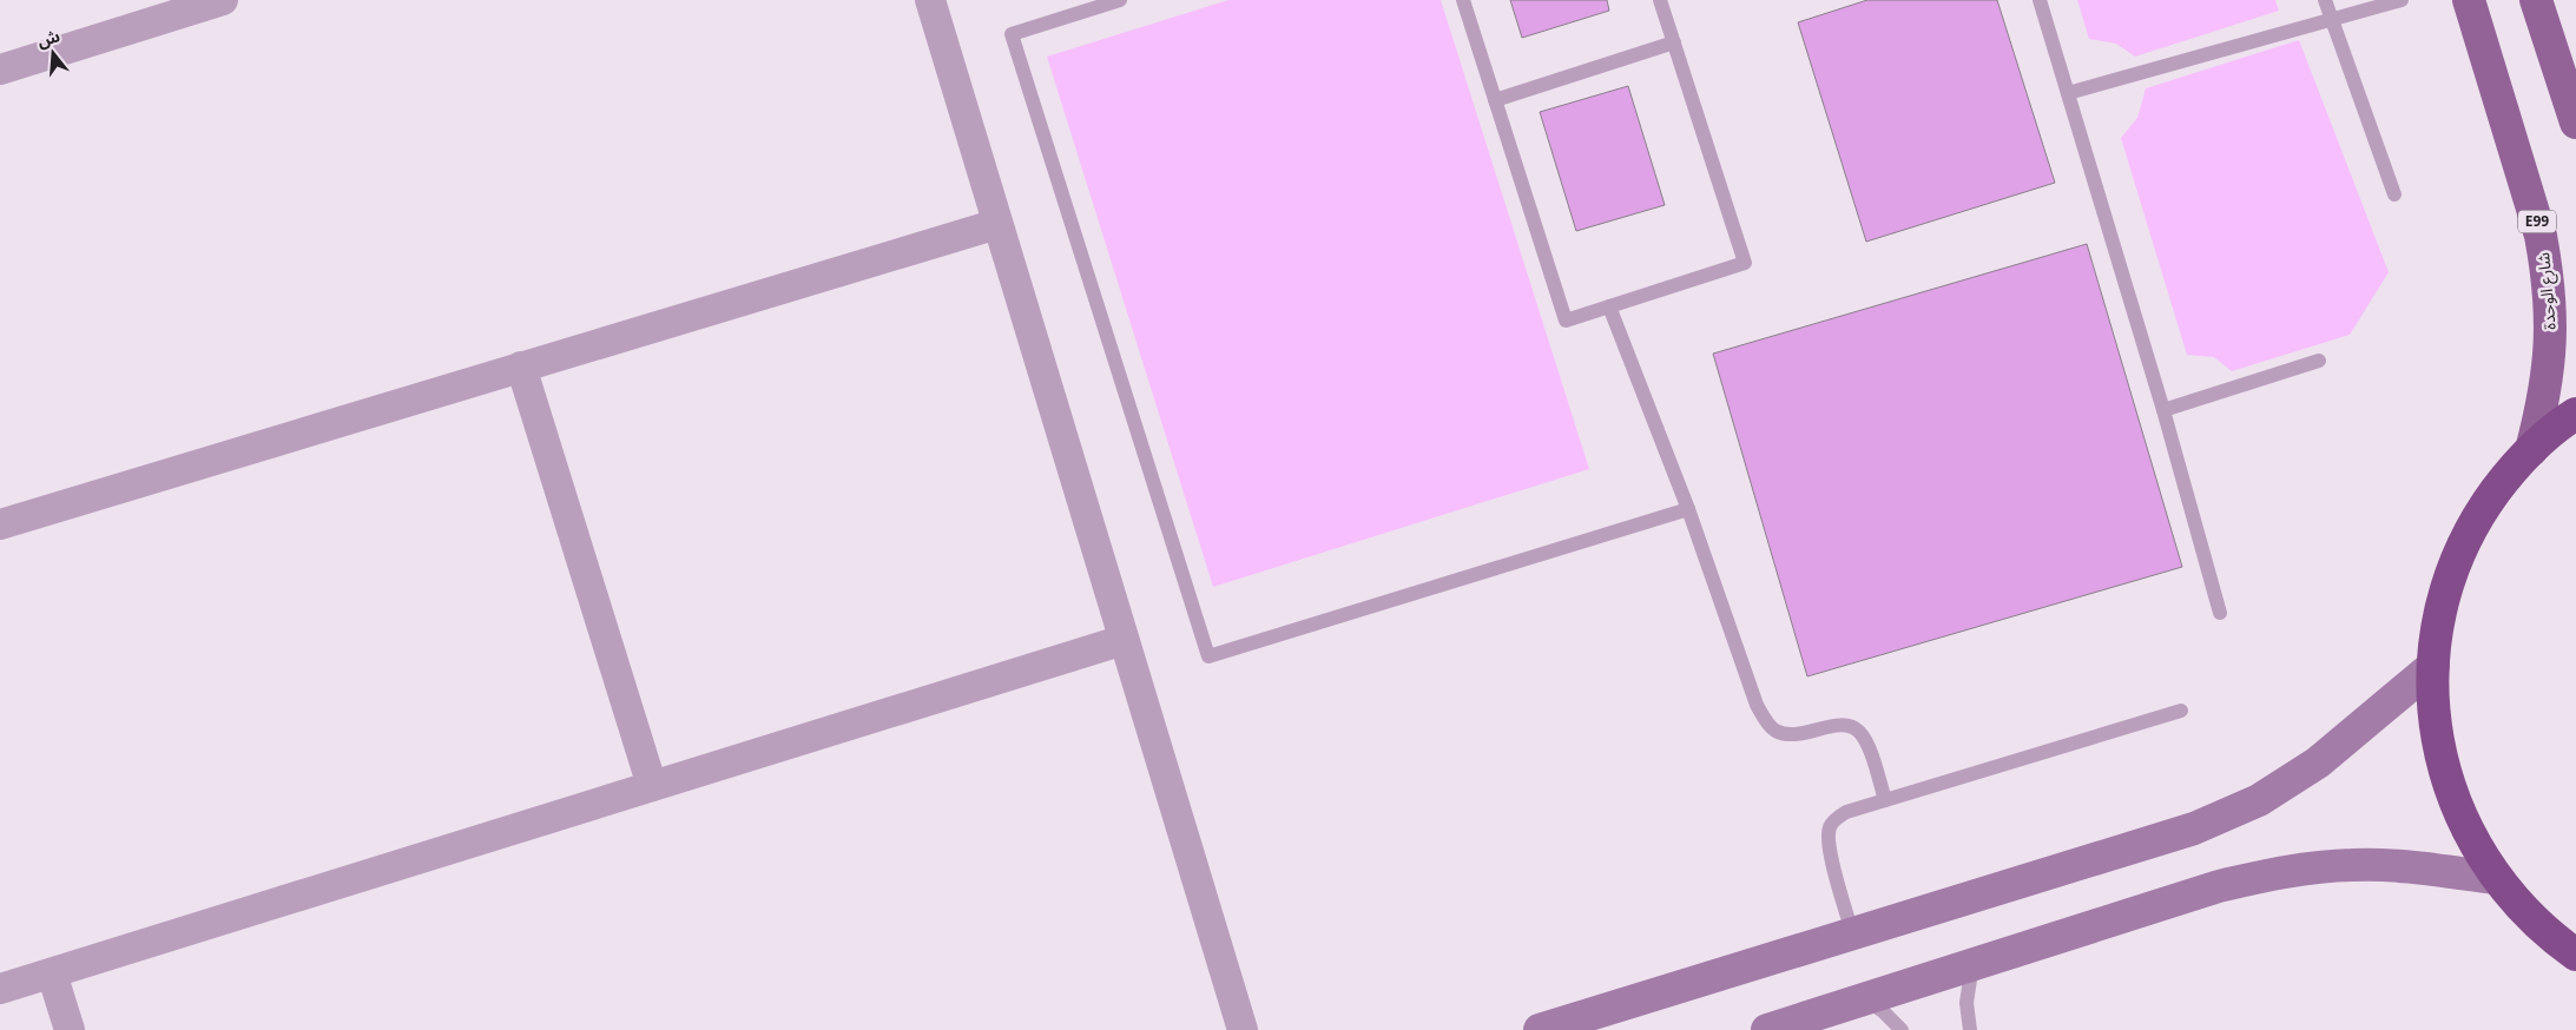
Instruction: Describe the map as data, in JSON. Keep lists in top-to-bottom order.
{
  "streets": {
    "main road": ["E99", "شارع الوحدة"]
  },
  "north": "top"
}
